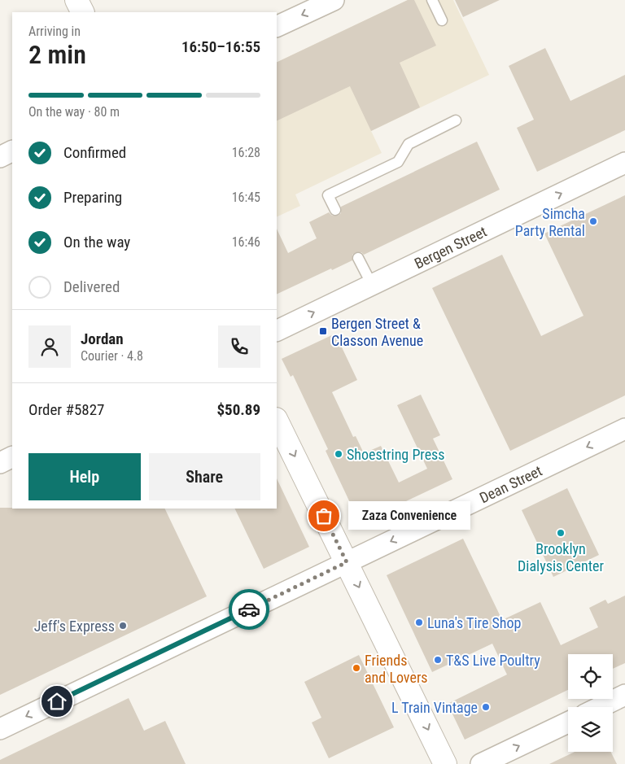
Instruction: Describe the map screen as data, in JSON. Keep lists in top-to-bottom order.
{
  "streets": {
    "street": ["Bergen Street", "Dean Street"]
  },
  "one_way": ["Bergen Street", "Dean Street"],
  "places": {
    "other": [
      "Simcha Party Rental",
      "Shoestring Press",
      "Zaza Convenience",
      "Brooklyn Dialysis Center",
      "Luna's Tire Shop",
      "Jeff's Express",
      "T&S Live Poultry",
      "Friends and Lovers",
      "L Train Vintage"
    ],
    "transit": ["Bergen Street & Classon Avenue"]
  },
  "page": {
    "heading": ["2 min", "Arriving in", "16:50–16:55"],
    "panel": [
      "Jordan",
      "Courier · 4.8",
      "Order #5827",
      "$50.89"
    ],
    "bar": "On the way · 80 m",
    "list": [
      ["Confirmed", "16:28"],
      ["Preparing", "16:45"],
      ["On the way", "16:46"],
      "Delivered"
    ],
    "buttons": ["Help", "Share"],
    "bubble": "Zaza Convenience"
  }
}
